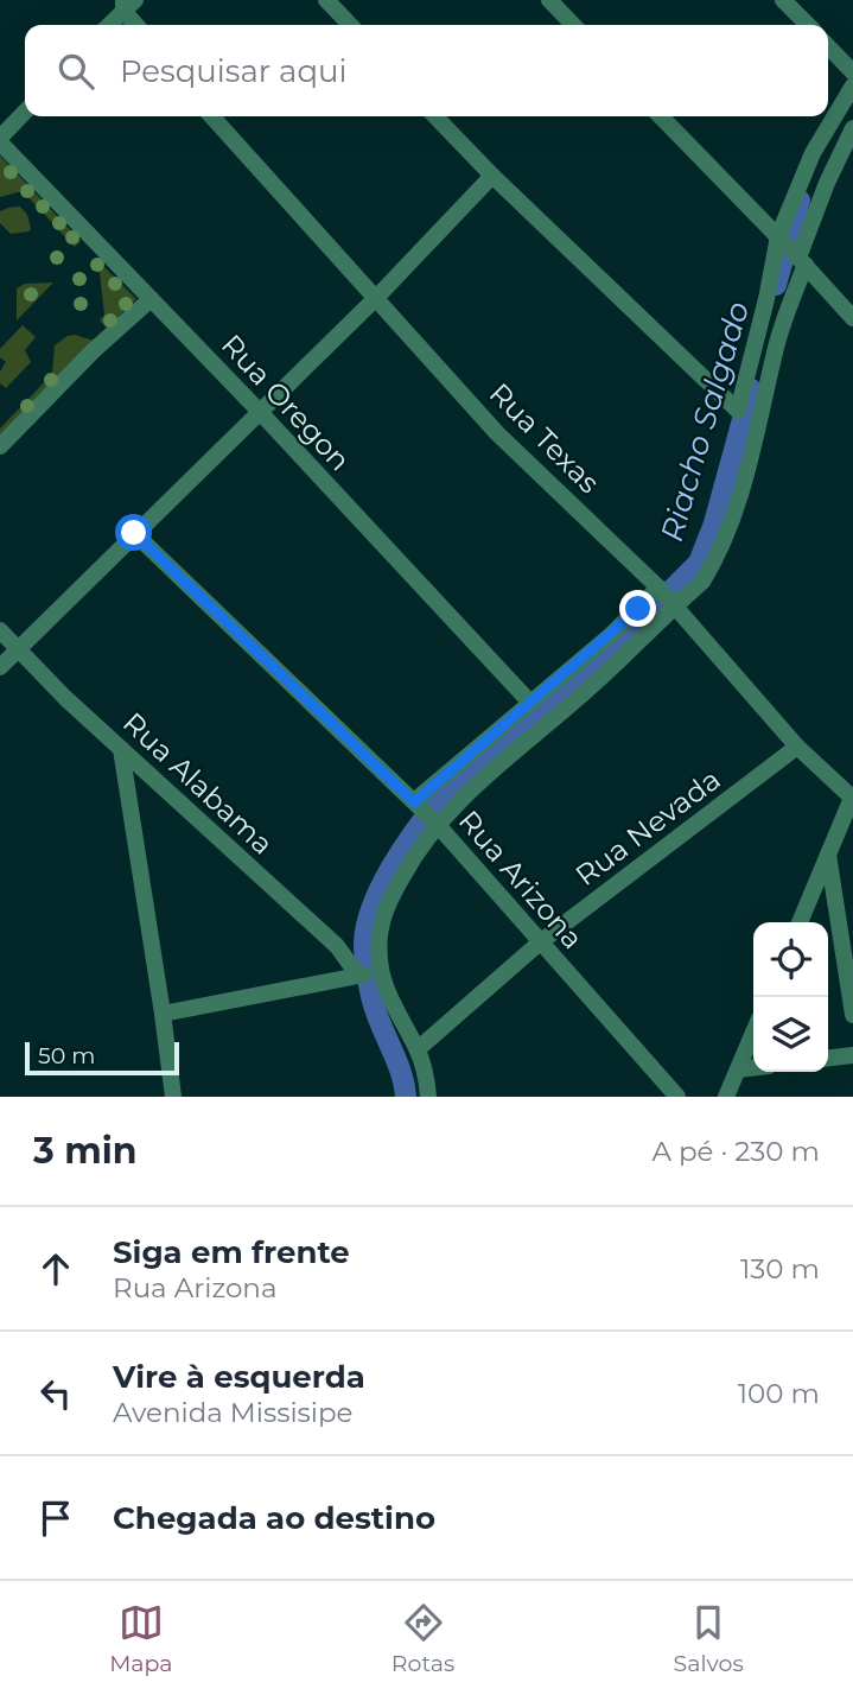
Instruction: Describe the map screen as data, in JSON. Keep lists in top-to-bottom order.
{
  "streets": {
    "street": [
      "Rua Oregon",
      "Rua Texas",
      "Rua Alabama",
      "Rua Nevada",
      "Rua Arizona"
    ]
  },
  "crossings": [
    ["Rua Texas", "Rua Nevada"],
    ["Rua Nevada", "Rua Arizona"]
  ],
  "water": ["Riacho Salgado"],
  "scale_bar": "50 m",
  "page": {
    "search": "Pesquisar aqui",
    "scale": "50 m",
    "heading": ["3 min", "A pé · 230 m"],
    "list": [
      ["Siga em frente", "Rua Arizona", "130 m"],
      ["Vire à esquerda", "Avenida Missisipe", "100 m"],
      "Chegada ao destino"
    ],
    "nav": ["Mapa", "Rotas", "Salvos"]
  }
}
